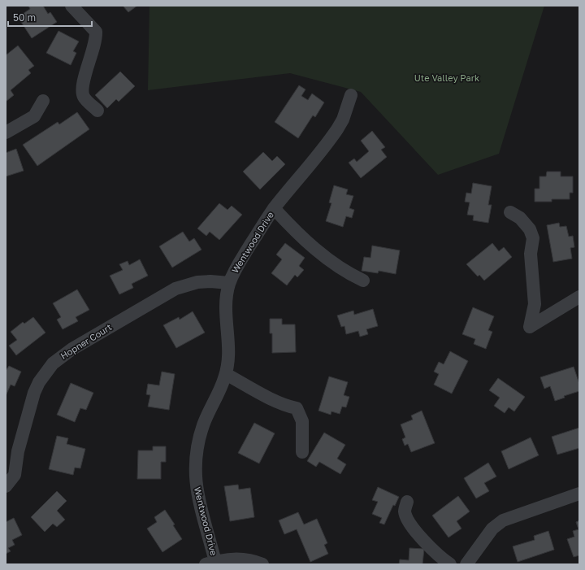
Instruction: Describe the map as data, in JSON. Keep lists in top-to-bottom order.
{
  "streets": {
    "street": ["Wentwood Drive", "Hopner Court"]
  },
  "crossings": [
    ["Wentwood Drive", "Hopner Court"]
  ],
  "parks": ["Ute Valley Park"],
  "scale_bar": "50 m"
}
